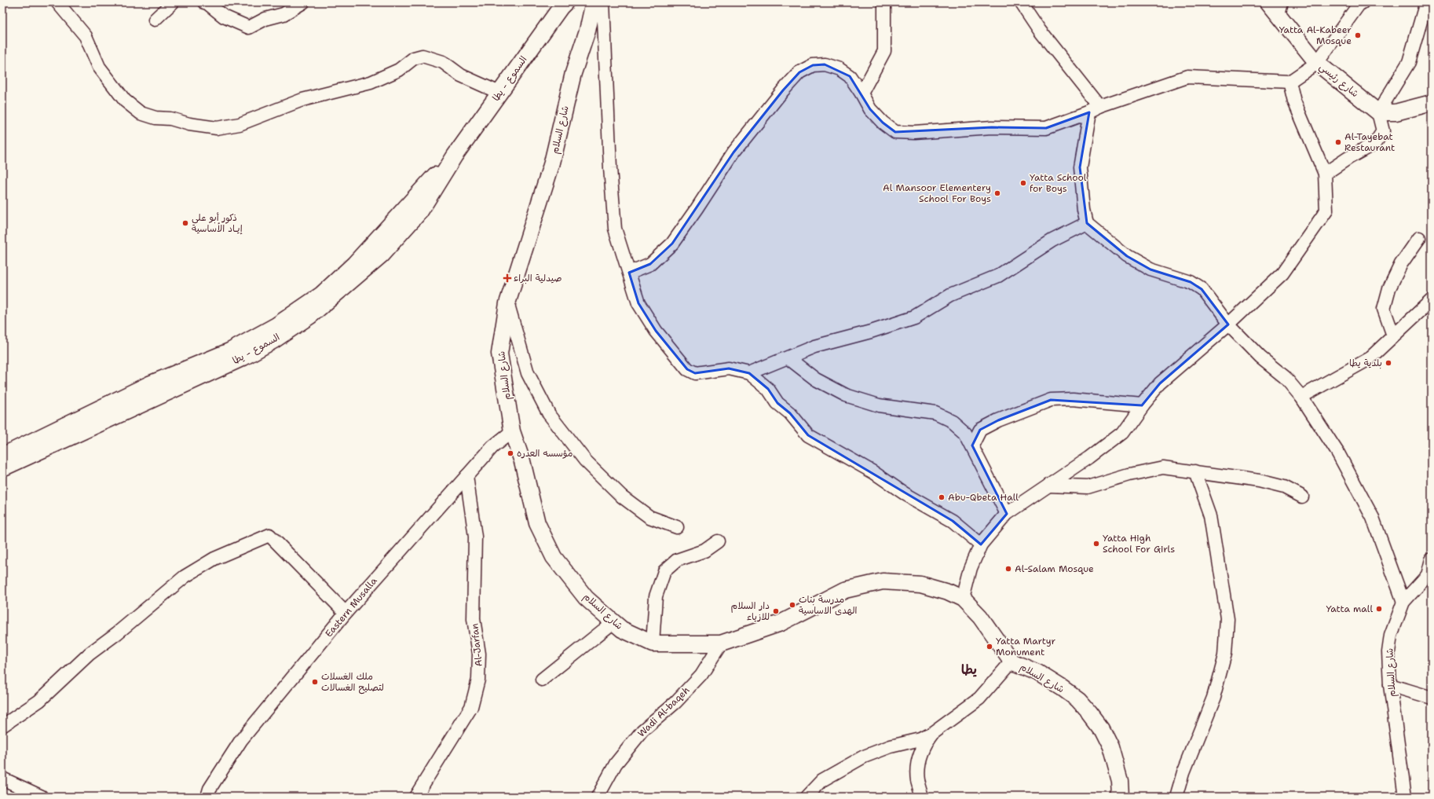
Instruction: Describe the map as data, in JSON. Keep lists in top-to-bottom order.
{
  "streets": {
    "main road": ["السموع - يطا", "شارع رئيسي", "شارع السلام"],
    "street": ["Eastern Musalla", "Al-Jarfan", "Wadi Al-baqeh"]
  },
  "crossings": [
    ["شارع السلام", "Eastern Musalla"],
    ["شارع السلام", "Wadi Al-baqeh"],
    ["Eastern Musalla", "Al-Jarfan"]
  ],
  "districts": ["يطا"],
  "places": {
    "other": [
      "Yatta Al-Kabeer Mosque",
      "Al-Tayebat Restaurant",
      "Yatta School for Boys",
      "Al Mansoor Elementery School For Boys",
      "ذكور أبو علي إيـاد الأساسية",
      "بلدية يطا",
      "مؤسسه العدره",
      "Abu-Qbeta Hall",
      "Yatta High School For Girls",
      "Al-Salam Mosque",
      "مدرسة بنات الهدى الاساسية",
      "Yatta mall",
      "دار السلام للازياء",
      "Yatta Martyr Monument",
      "ملك الغسلات لتصليح الغسالات"
    ],
    "health": ["صيدلية البراء"]
  }
}
